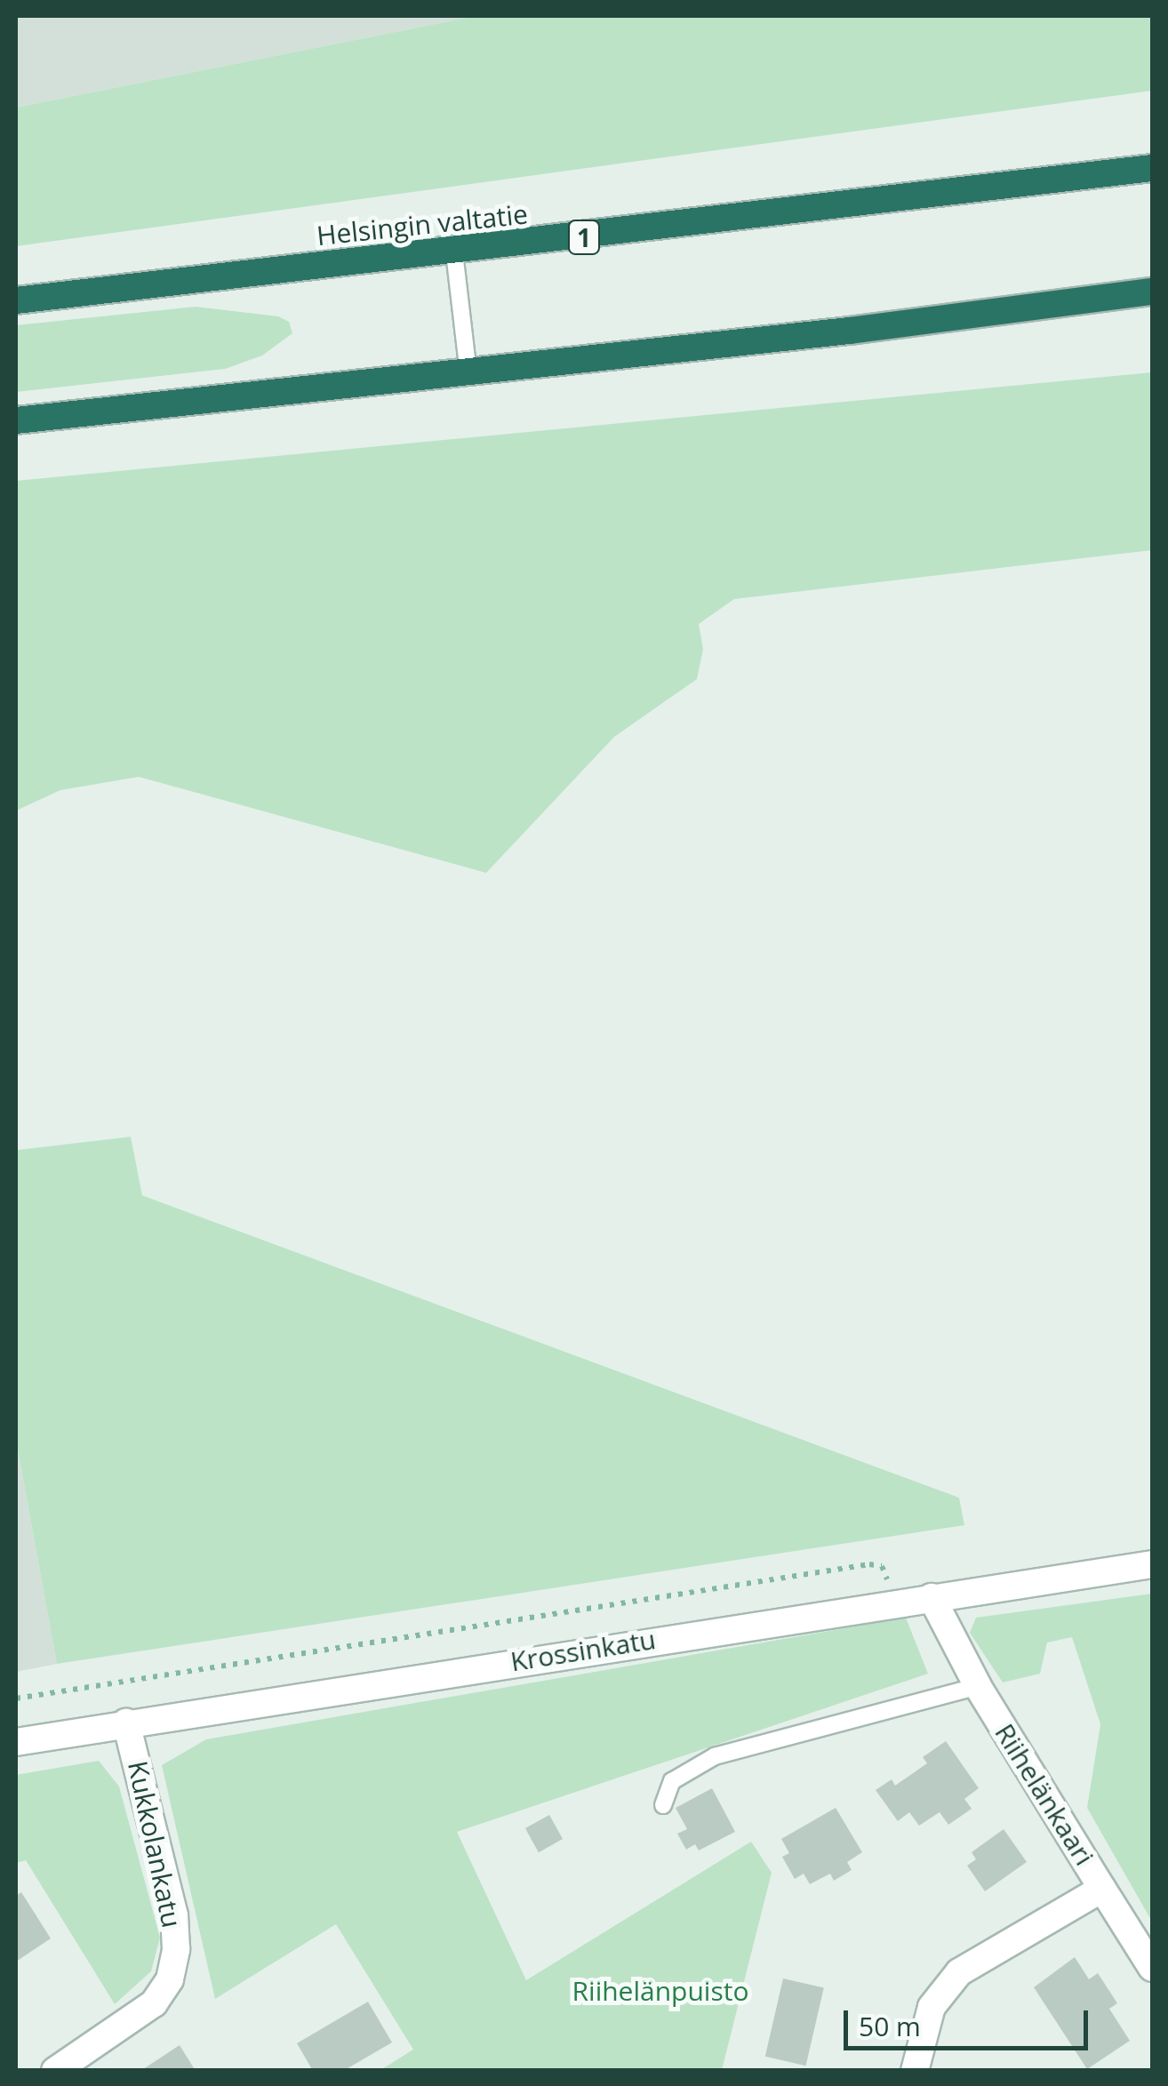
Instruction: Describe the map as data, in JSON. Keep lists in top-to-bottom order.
{
  "streets": {
    "highway": ["Helsingin valtatie", "1"],
    "street": ["Krossinkatu", "Riihelänkaari", "Kukkolankatu"]
  },
  "crossings": [
    ["Krossinkatu", "Riihelänkaari"],
    ["Krossinkatu", "Kukkolankatu"]
  ],
  "parks": ["Riihelänpuisto"],
  "scale_bar": "50 m"
}
